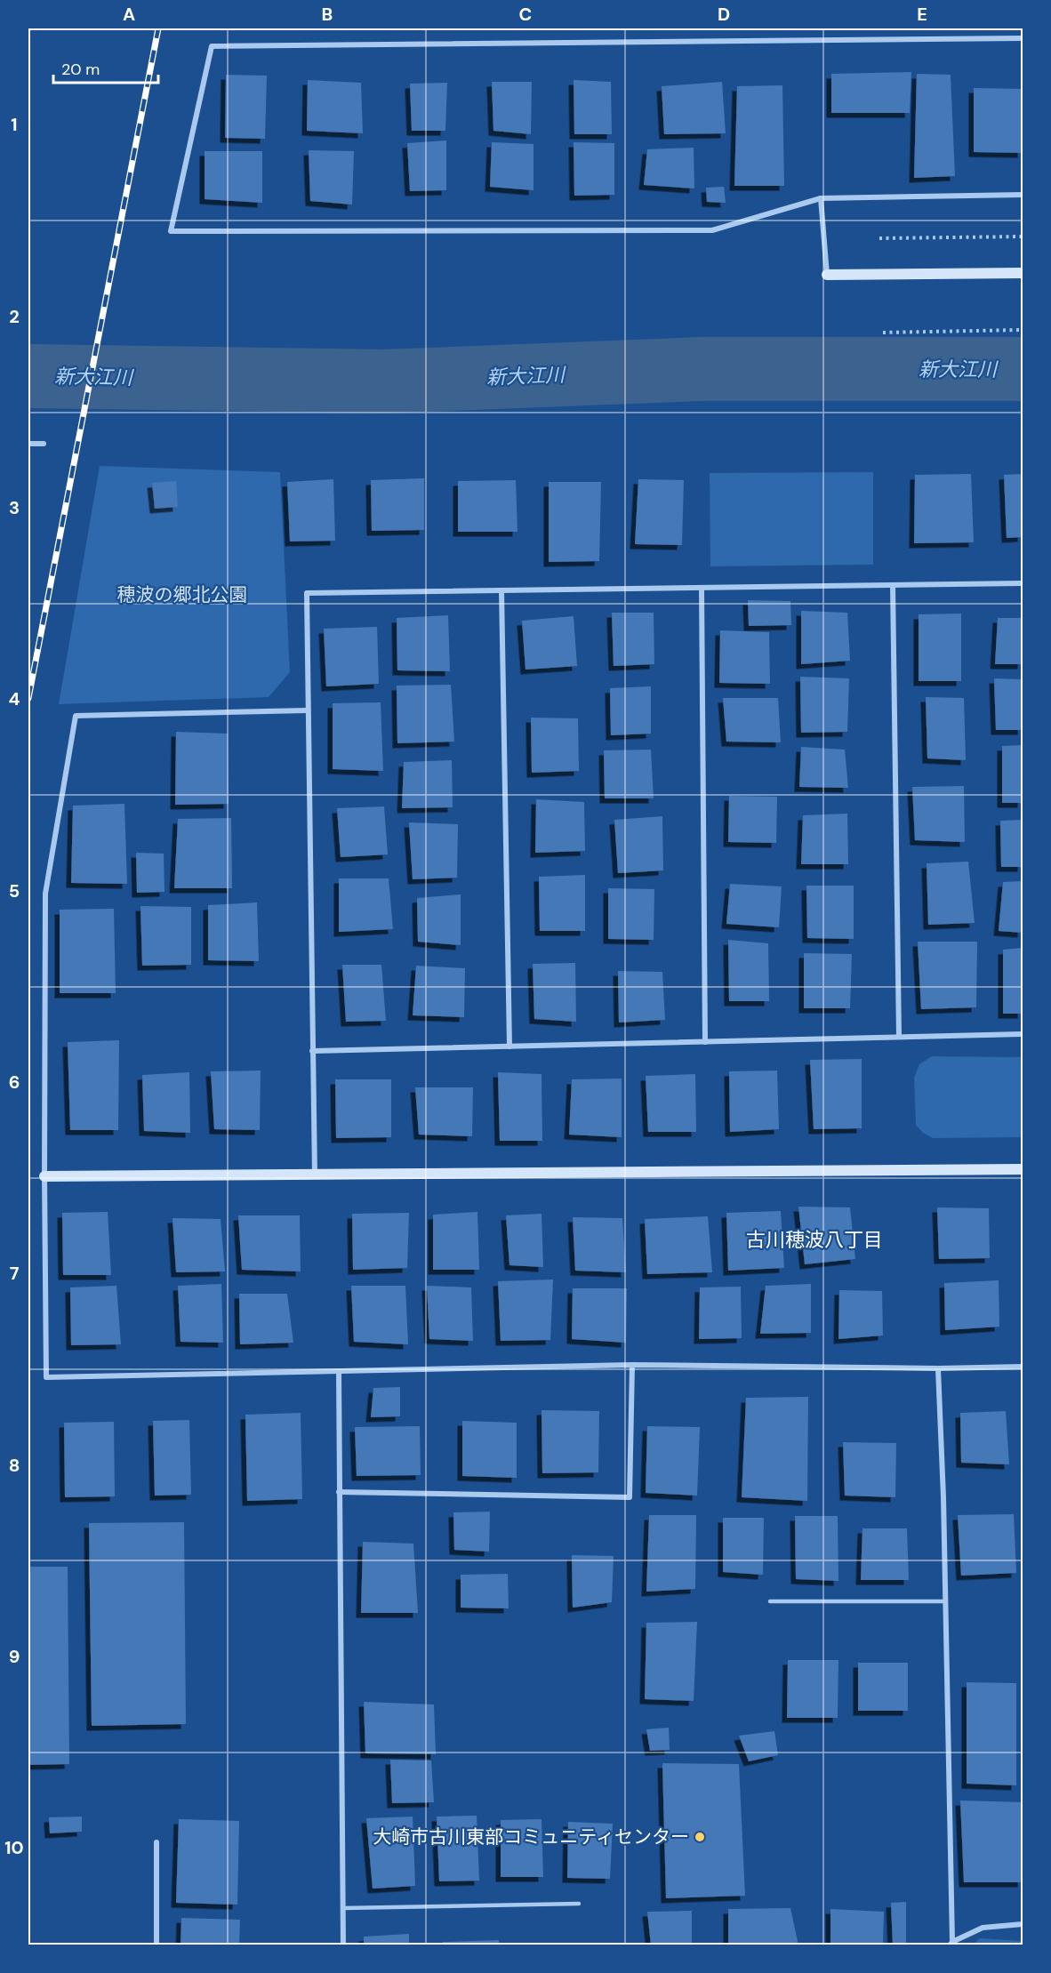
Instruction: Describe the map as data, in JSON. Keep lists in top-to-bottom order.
{
  "districts": ["古川穂波八丁目"],
  "water": ["新大江川"],
  "parks": ["穂波の郷北公園"],
  "places": ["大崎市古川東部コミュニティセンター"],
  "scale_bar": "20 m",
  "grid": {
    "columns": [
      "A",
      "B",
      "C",
      "D",
      "E"
    ],
    "rows": [
      "1",
      "2",
      "3",
      "4",
      "5",
      "6",
      "7",
      "8",
      "9",
      "10"
    ]
  }
}
